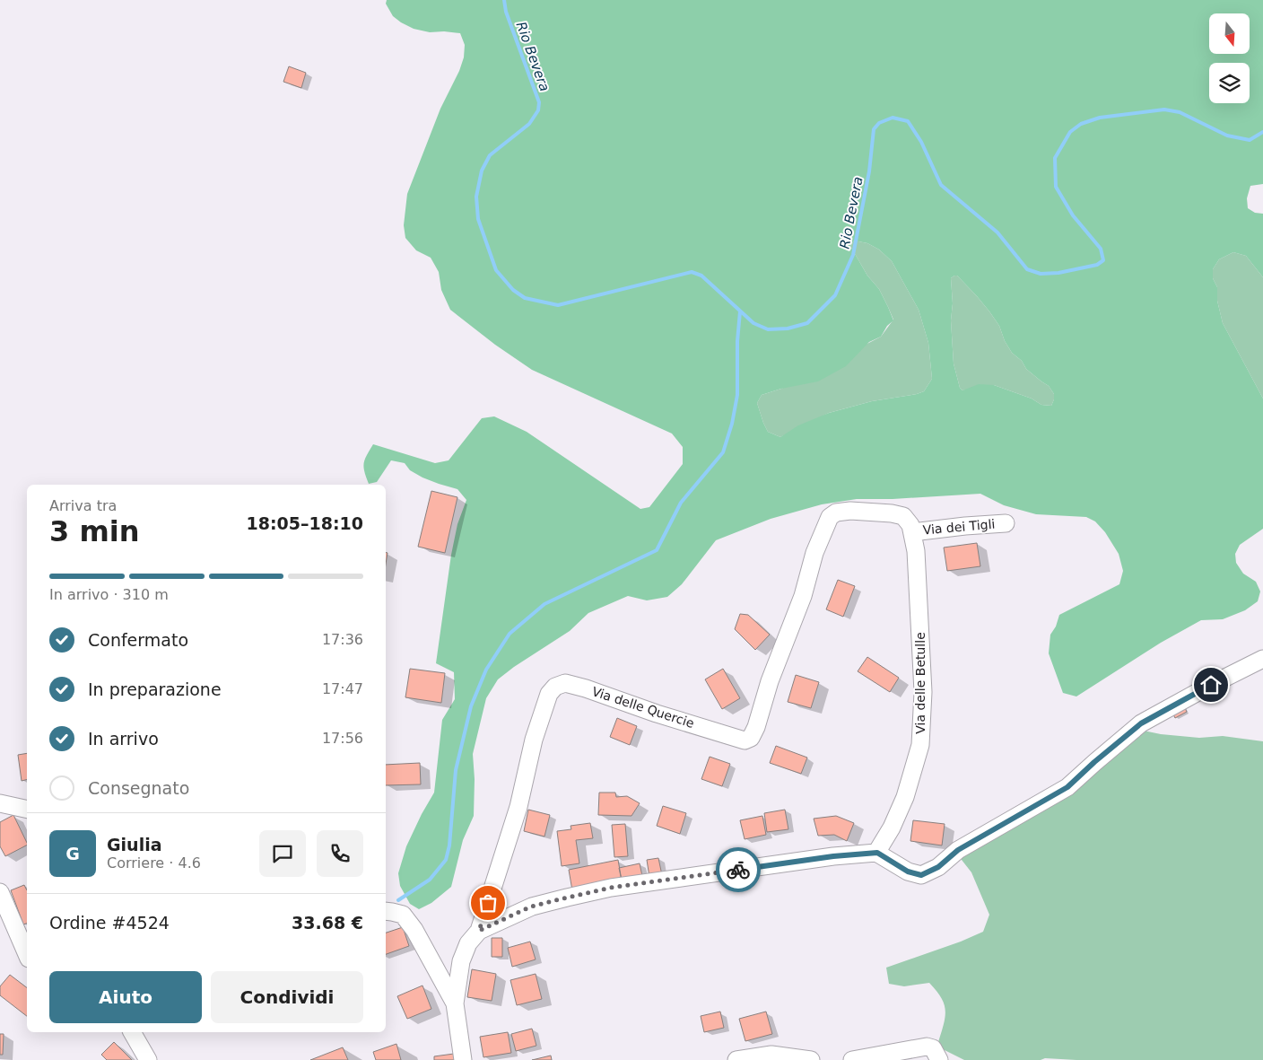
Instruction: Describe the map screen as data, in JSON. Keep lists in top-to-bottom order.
{
  "streets": {
    "street": ["Via dei Tigli", "Via delle Betulle", "Via delle Quercie"]
  },
  "crossings": [
    ["Via dei Tigli", "Via delle Betulle"],
    ["Via dei Tigli", "Via delle Quercie"],
    ["Via delle Betulle", "Via delle Quercie"]
  ],
  "water": ["Rio Bevera"],
  "north": "bottom",
  "page": {
    "heading": ["3 min", "Arriva tra", "18:05–18:10"],
    "panel": [
      "Giulia",
      "Corriere · 4.6",
      "Ordine #4524",
      "33.68 €"
    ],
    "bar": "In arrivo · 310 m",
    "list": [
      ["Confermato", "17:36"],
      ["In preparazione", "17:47"],
      ["In arrivo", "17:56"],
      "Consegnato"
    ],
    "round": "G",
    "buttons": ["Aiuto", "Condividi"]
  }
}
